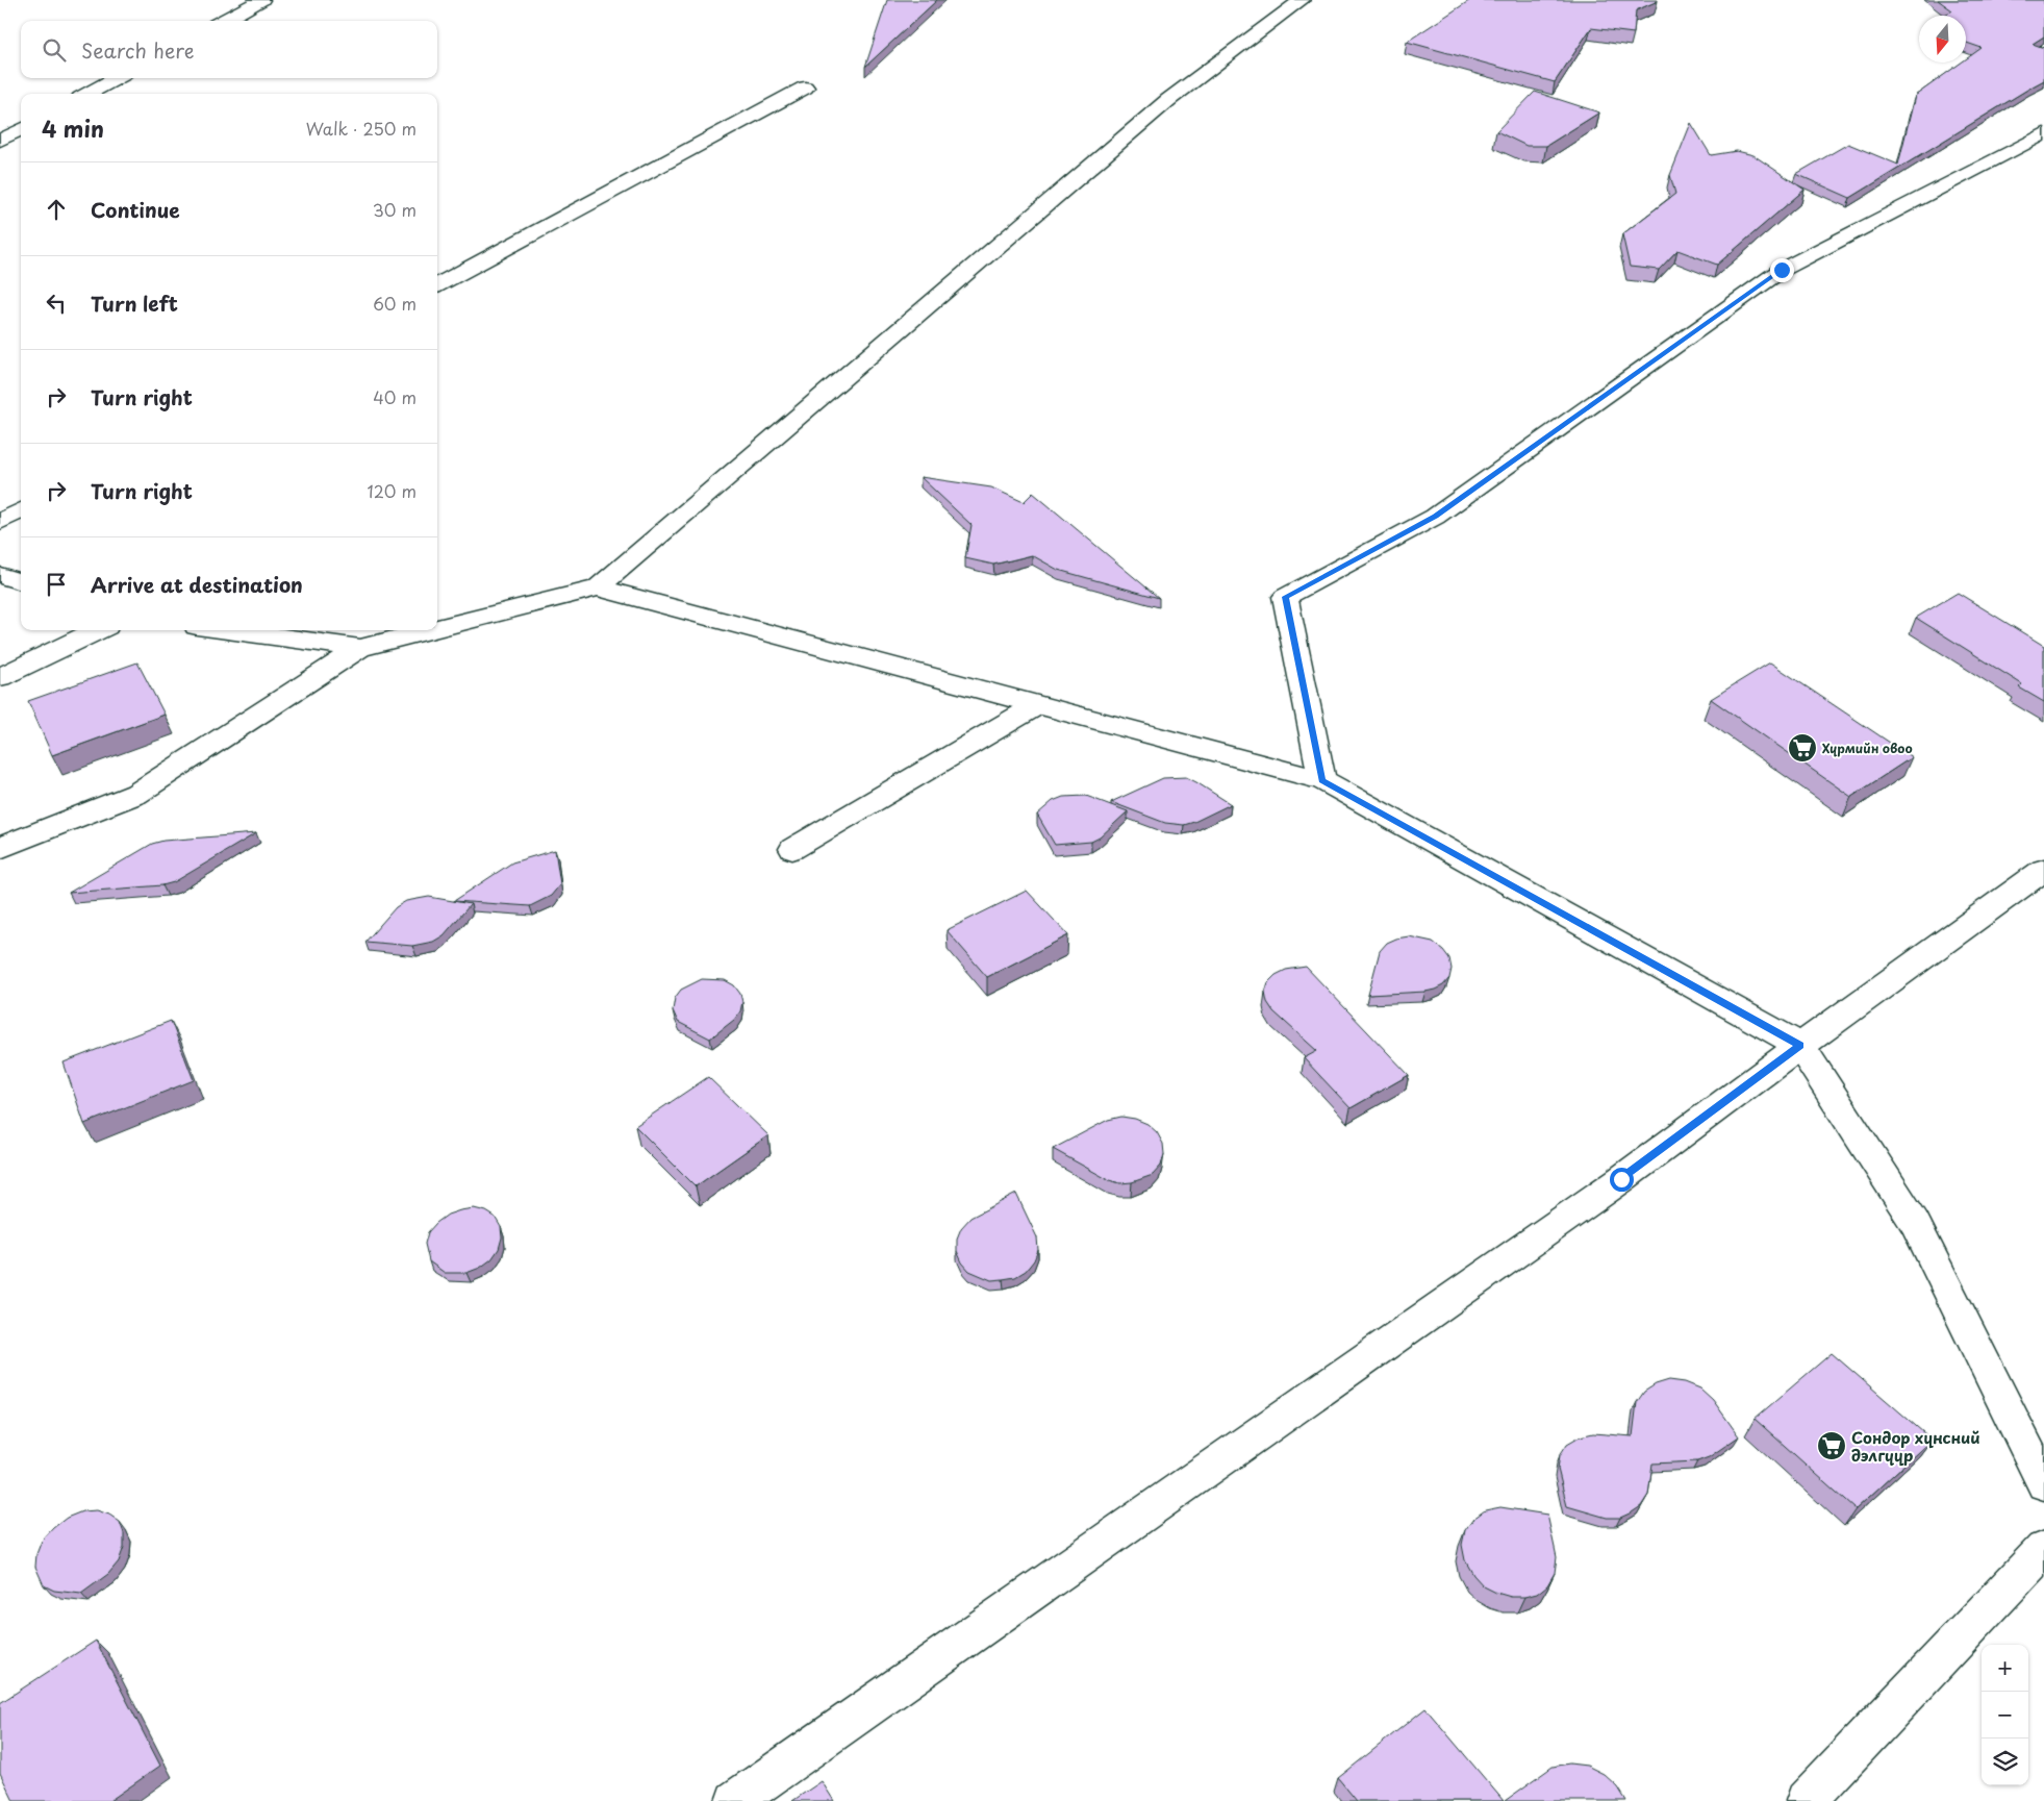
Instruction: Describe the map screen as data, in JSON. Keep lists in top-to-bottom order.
{
  "places": {
    "supermarket": ["Хүрмийн овоо", "Сондор хүнсний дэлгүүр"]
  },
  "north": "bottom",
  "page": {
    "search": "Search here",
    "heading": ["4 min", "Walk · 250 m"],
    "list": [
      ["Continue", "30 m"],
      ["Turn left", "60 m"],
      ["Turn right", "40 m"],
      ["Turn right", "120 m"],
      "Arrive at destination"
    ],
    "map_buttons": ["+", "−"]
  }
}
